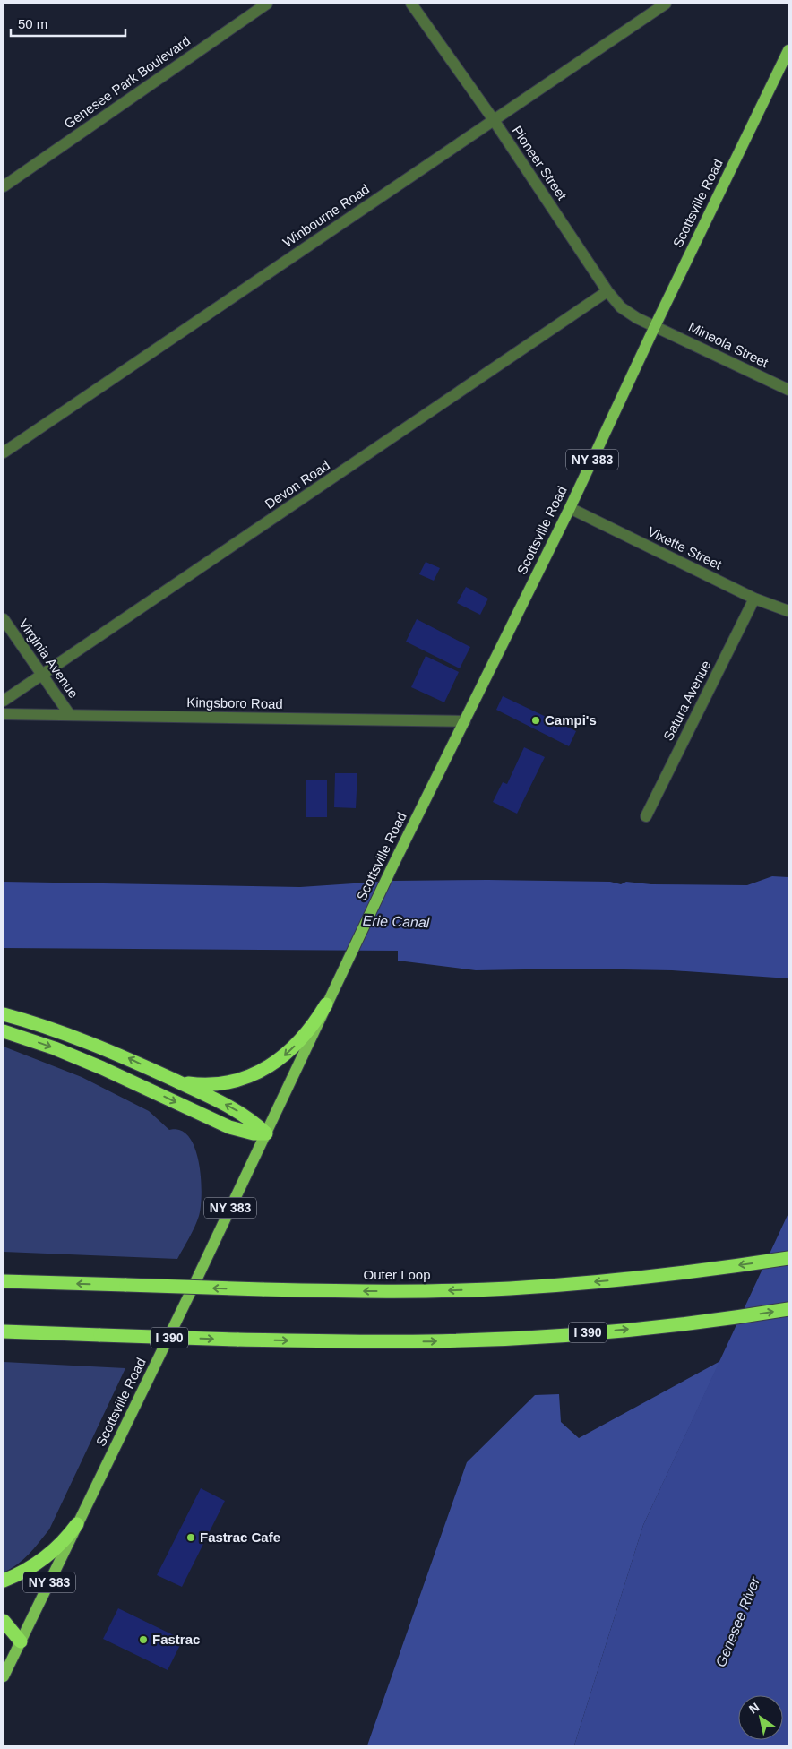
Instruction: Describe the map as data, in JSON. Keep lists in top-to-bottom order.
{
  "streets": {
    "highway": ["Outer Loop", "I 390"],
    "main road": ["Scottsville Road", "NY 383"],
    "street": [
      "Genesee Park Boulevard",
      "Pioneer Street",
      "Winbourne Road",
      "Mineola Street",
      "Devon Road",
      "Vixette Street",
      "Virginia Avenue",
      "Satura Avenue",
      "Kingsboro Road"
    ]
  },
  "crossings": [
    ["Pioneer Street", "Scottsville Road"],
    ["Pioneer Street", "Winbourne Road"],
    ["Pioneer Street", "Mineola Street"],
    ["Pioneer Street", "Devon Road"],
    ["Scottsville Road", "Mineola Street"],
    ["Scottsville Road", "Vixette Street"],
    ["Scottsville Road", "Kingsboro Road"],
    ["Devon Road", "Virginia Avenue"],
    ["Vixette Street", "Satura Avenue"],
    ["Virginia Avenue", "Kingsboro Road"]
  ],
  "water": ["Erie Canal", "Genesee River"],
  "places": ["Campi's", "Fastrac Cafe", "Fastrac"],
  "scale_bar": "50 m",
  "north": "top left"
}
